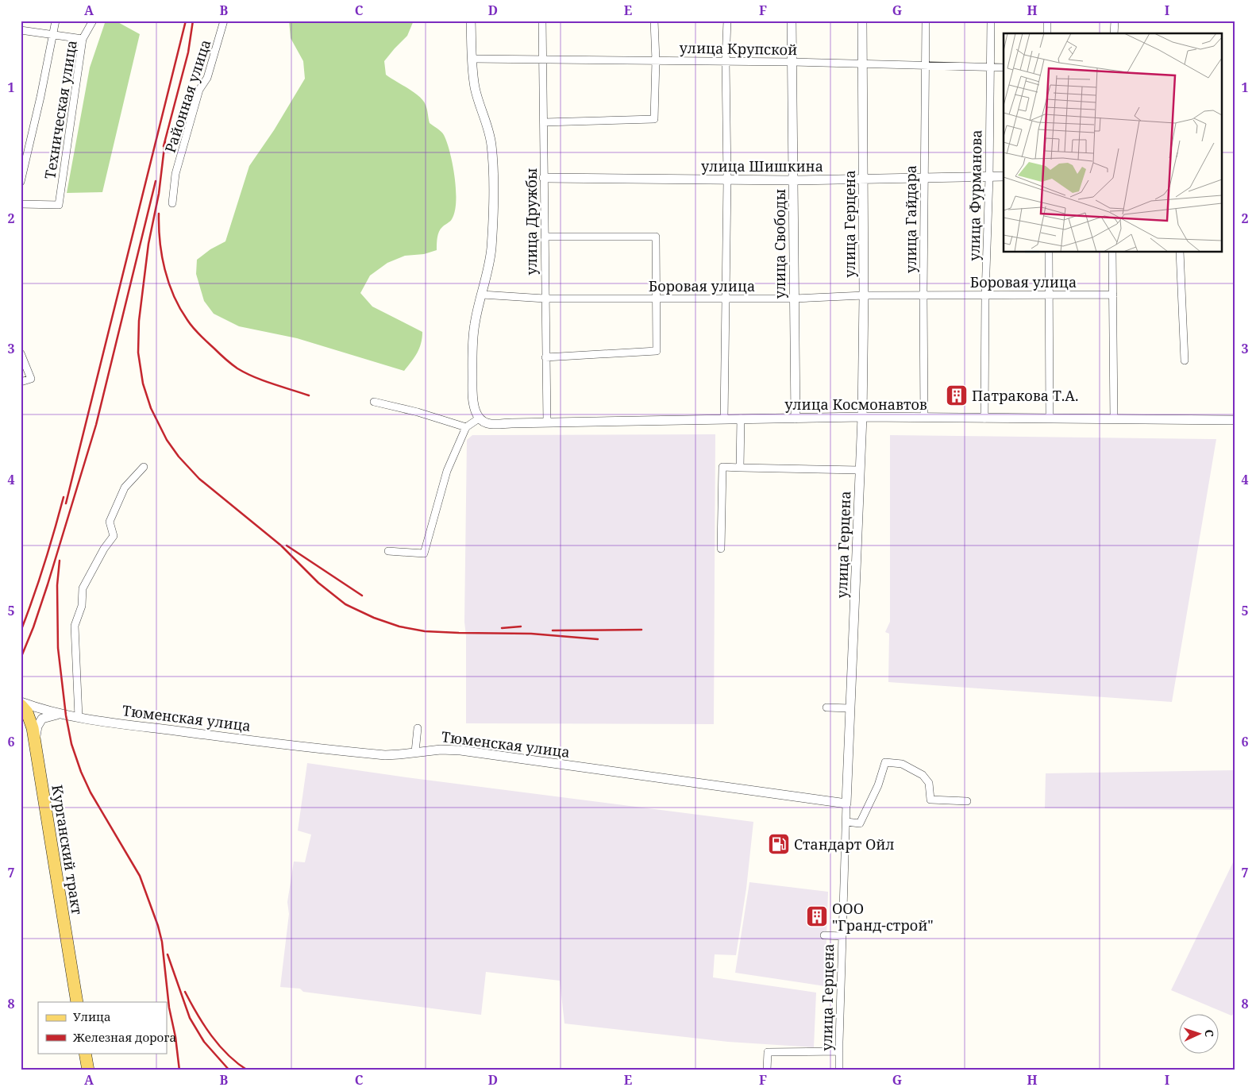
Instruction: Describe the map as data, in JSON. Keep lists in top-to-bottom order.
{
  "streets": {
    "main road": ["Курганский тракт"],
    "street": [
      "улица Крупской",
      "Районная улица",
      "Техническая улица",
      "улица Шишкина",
      "улица Фурманова",
      "улица Гайдара",
      "улица Дружбы",
      "улица Герцена",
      "улица Свободы",
      "Боровая улица",
      "улица Космонавтов",
      "Тюменская улица"
    ]
  },
  "crossings": [
    ["улица Крупской", "улица Фурманова"],
    ["улица Крупской", "улица Гайдара"],
    ["улица Крупской", "улица Дружбы"],
    ["улица Крупской", "улица Герцена"],
    ["улица Крупской", "улица Свободы"],
    ["улица Шишкина", "улица Фурманова"],
    ["улица Шишкина", "улица Гайдара"],
    ["улица Шишкина", "улица Дружбы"],
    ["улица Шишкина", "улица Герцена"],
    ["улица Шишкина", "улица Свободы"],
    ["улица Фурманова", "Боровая улица"],
    ["улица Фурманова", "улица Космонавтов"],
    ["улица Гайдара", "Боровая улица"],
    ["улица Гайдара", "улица Космонавтов"],
    ["улица Дружбы", "Боровая улица"],
    ["улица Дружбы", "улица Космонавтов"],
    ["улица Герцена", "Боровая улица"],
    ["улица Герцена", "улица Космонавтов"],
    ["улица Герцена", "Тюменская улица"],
    ["улица Свободы", "Боровая улица"],
    ["улица Свободы", "улица Космонавтов"],
    ["Тюменская улица", "Курганский тракт"]
  ],
  "places": {
    "building": ["Патракова Т.А.", "ООО \"Гранд-строй\""],
    "fuel station": ["Стандарт Ойл"]
  },
  "legend": ["Улица", "Железная дорога"],
  "north": "right",
  "grid": {
    "columns": [
      "A",
      "B",
      "C",
      "D",
      "E",
      "F",
      "G",
      "H",
      "I"
    ],
    "rows": [
      "1",
      "2",
      "3",
      "4",
      "5",
      "6",
      "7",
      "8"
    ]
  }
}
